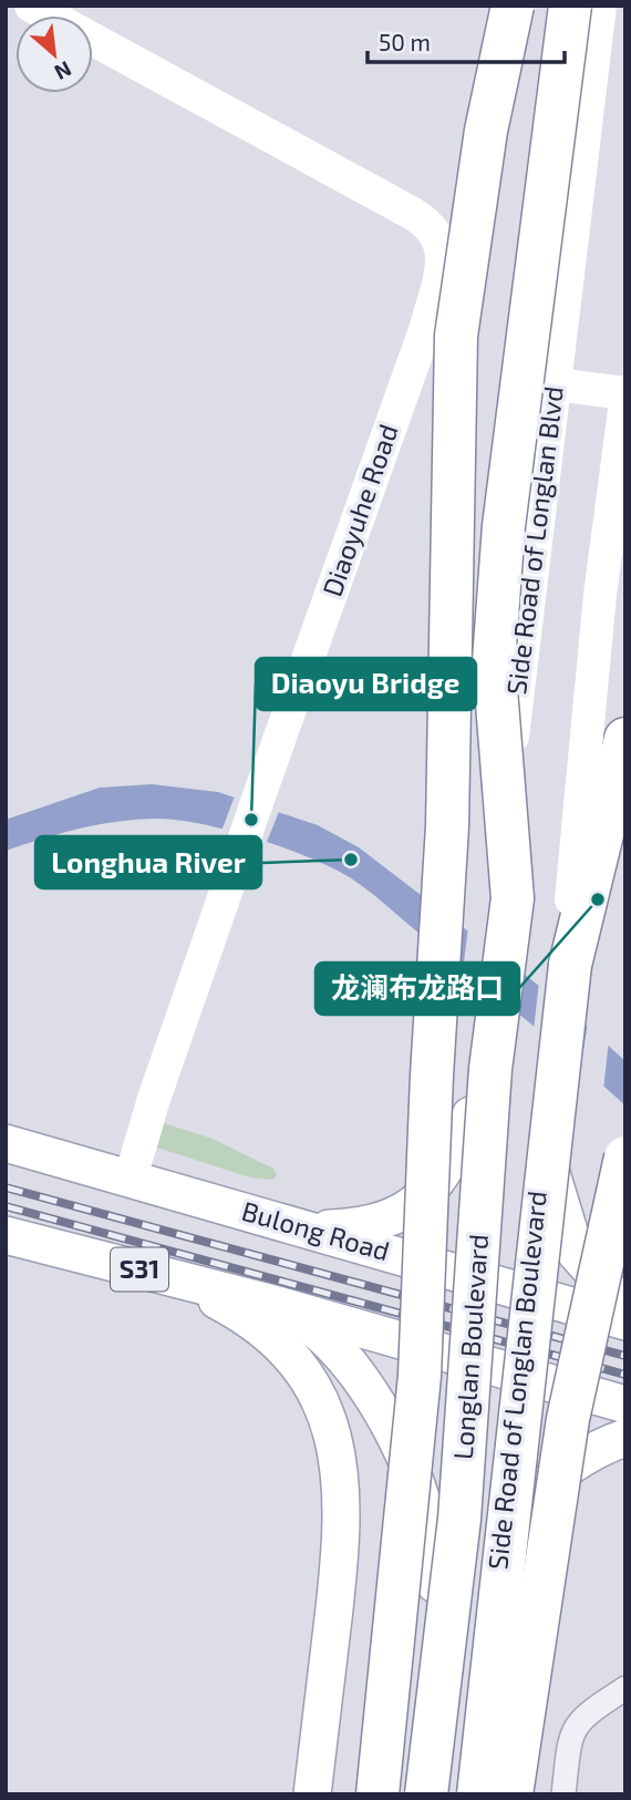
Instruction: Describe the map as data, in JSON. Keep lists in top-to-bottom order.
{
  "streets": {
    "highway": ["Longlan Boulevard"],
    "main road": [
      "Diaoyuhe Road",
      "Side Road of Longlan Blvd",
      "Bulong Road",
      "S31",
      "Side Road of Longlan Boulevard"
    ]
  },
  "crossings": [
    ["Diaoyuhe Road", "Bulong Road"],
    ["Side Road of Longlan Blvd", "Longlan Boulevard"],
    ["Bulong Road", "Side Road of Longlan Boulevard"],
    ["S31", "Side Road of Longlan Boulevard"],
    ["Longlan Boulevard", "Side Road of Longlan Boulevard"]
  ],
  "places": ["Diaoyu Bridge", "Longhua River", "龙澜布龙路口"],
  "scale_bar": "50 m",
  "north": "bottom right"
}
